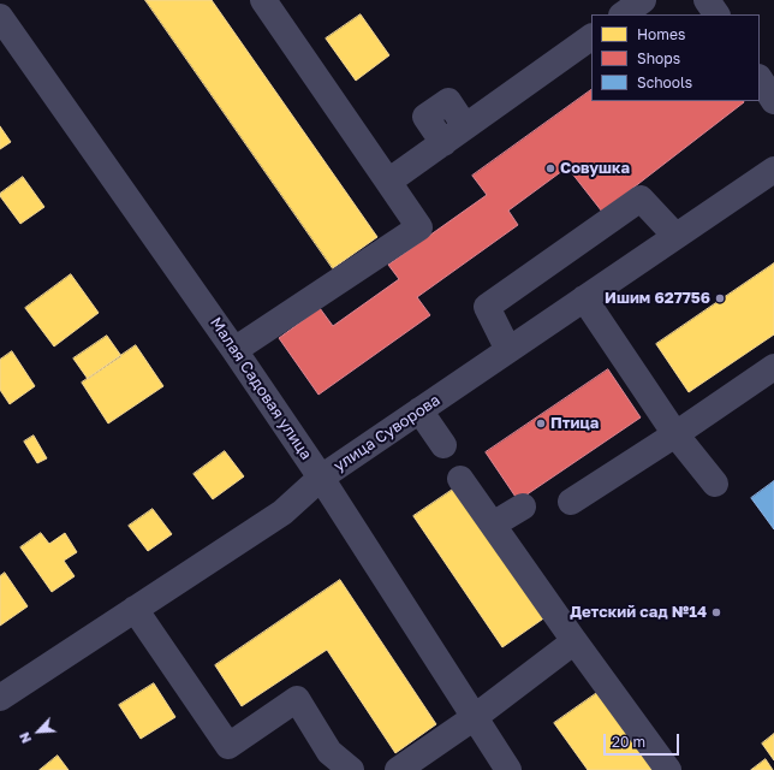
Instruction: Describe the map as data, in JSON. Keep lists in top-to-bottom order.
{
  "streets": {
    "street": ["Малая Садовая улица", "улица Суворова"]
  },
  "crossings": [
    ["Малая Садовая улица", "улица Суворова"]
  ],
  "places": [
    "Совушка",
    "Ишим 627756",
    "Птица",
    "Детский сад №14"
  ],
  "legend": ["Homes", "Shops", "Schools"],
  "scale_bar": "20 m",
  "north": "bottom left"
}
